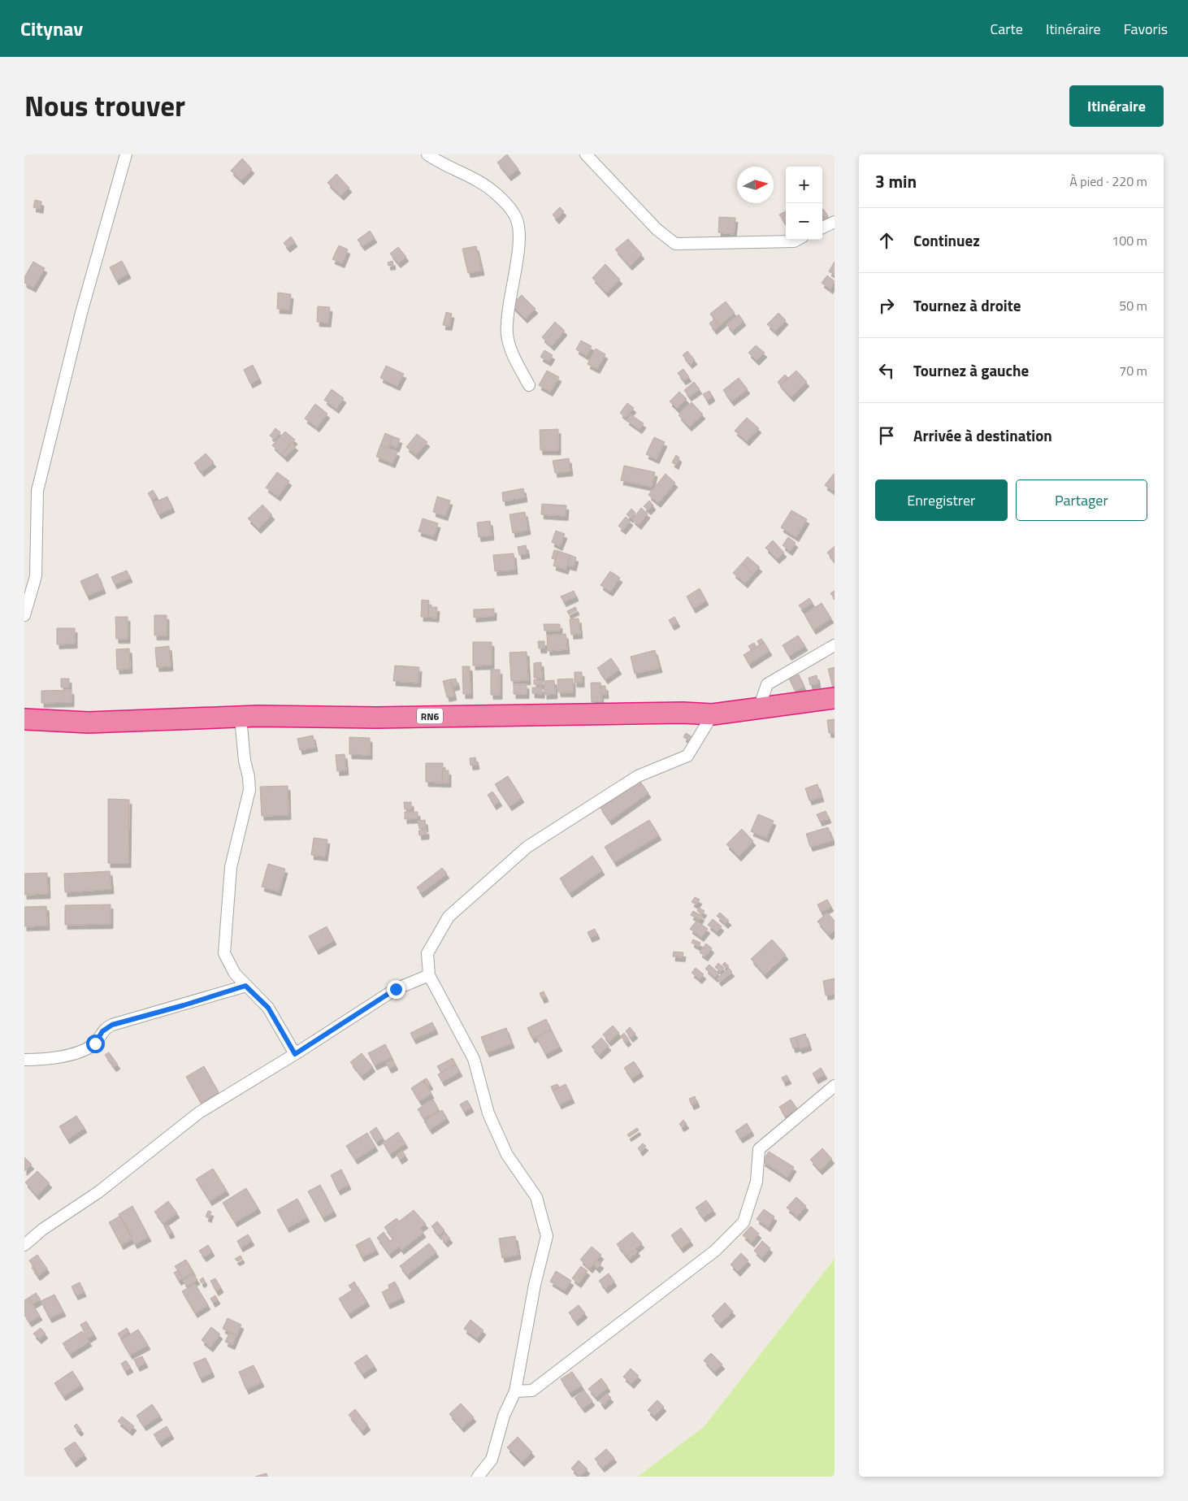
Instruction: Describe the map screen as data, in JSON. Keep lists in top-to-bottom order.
{
  "streets": {
    "highway": ["RN6"]
  },
  "north": "right",
  "page": {
    "header": "Citynav",
    "nav": ["Carte", "Itinéraire", "Favoris"],
    "title": "Nous trouver",
    "buttons": [
      "Itinéraire",
      ["Enregistrer", "Partager"]
    ],
    "heading": ["3 min", "À pied · 220 m"],
    "map_buttons": ["+", "−"],
    "list": [
      ["Continuez", "100 m"],
      ["Tournez à droite", "50 m"],
      ["Tournez à gauche", "70 m"],
      "Arrivée à destination"
    ]
  }
}
